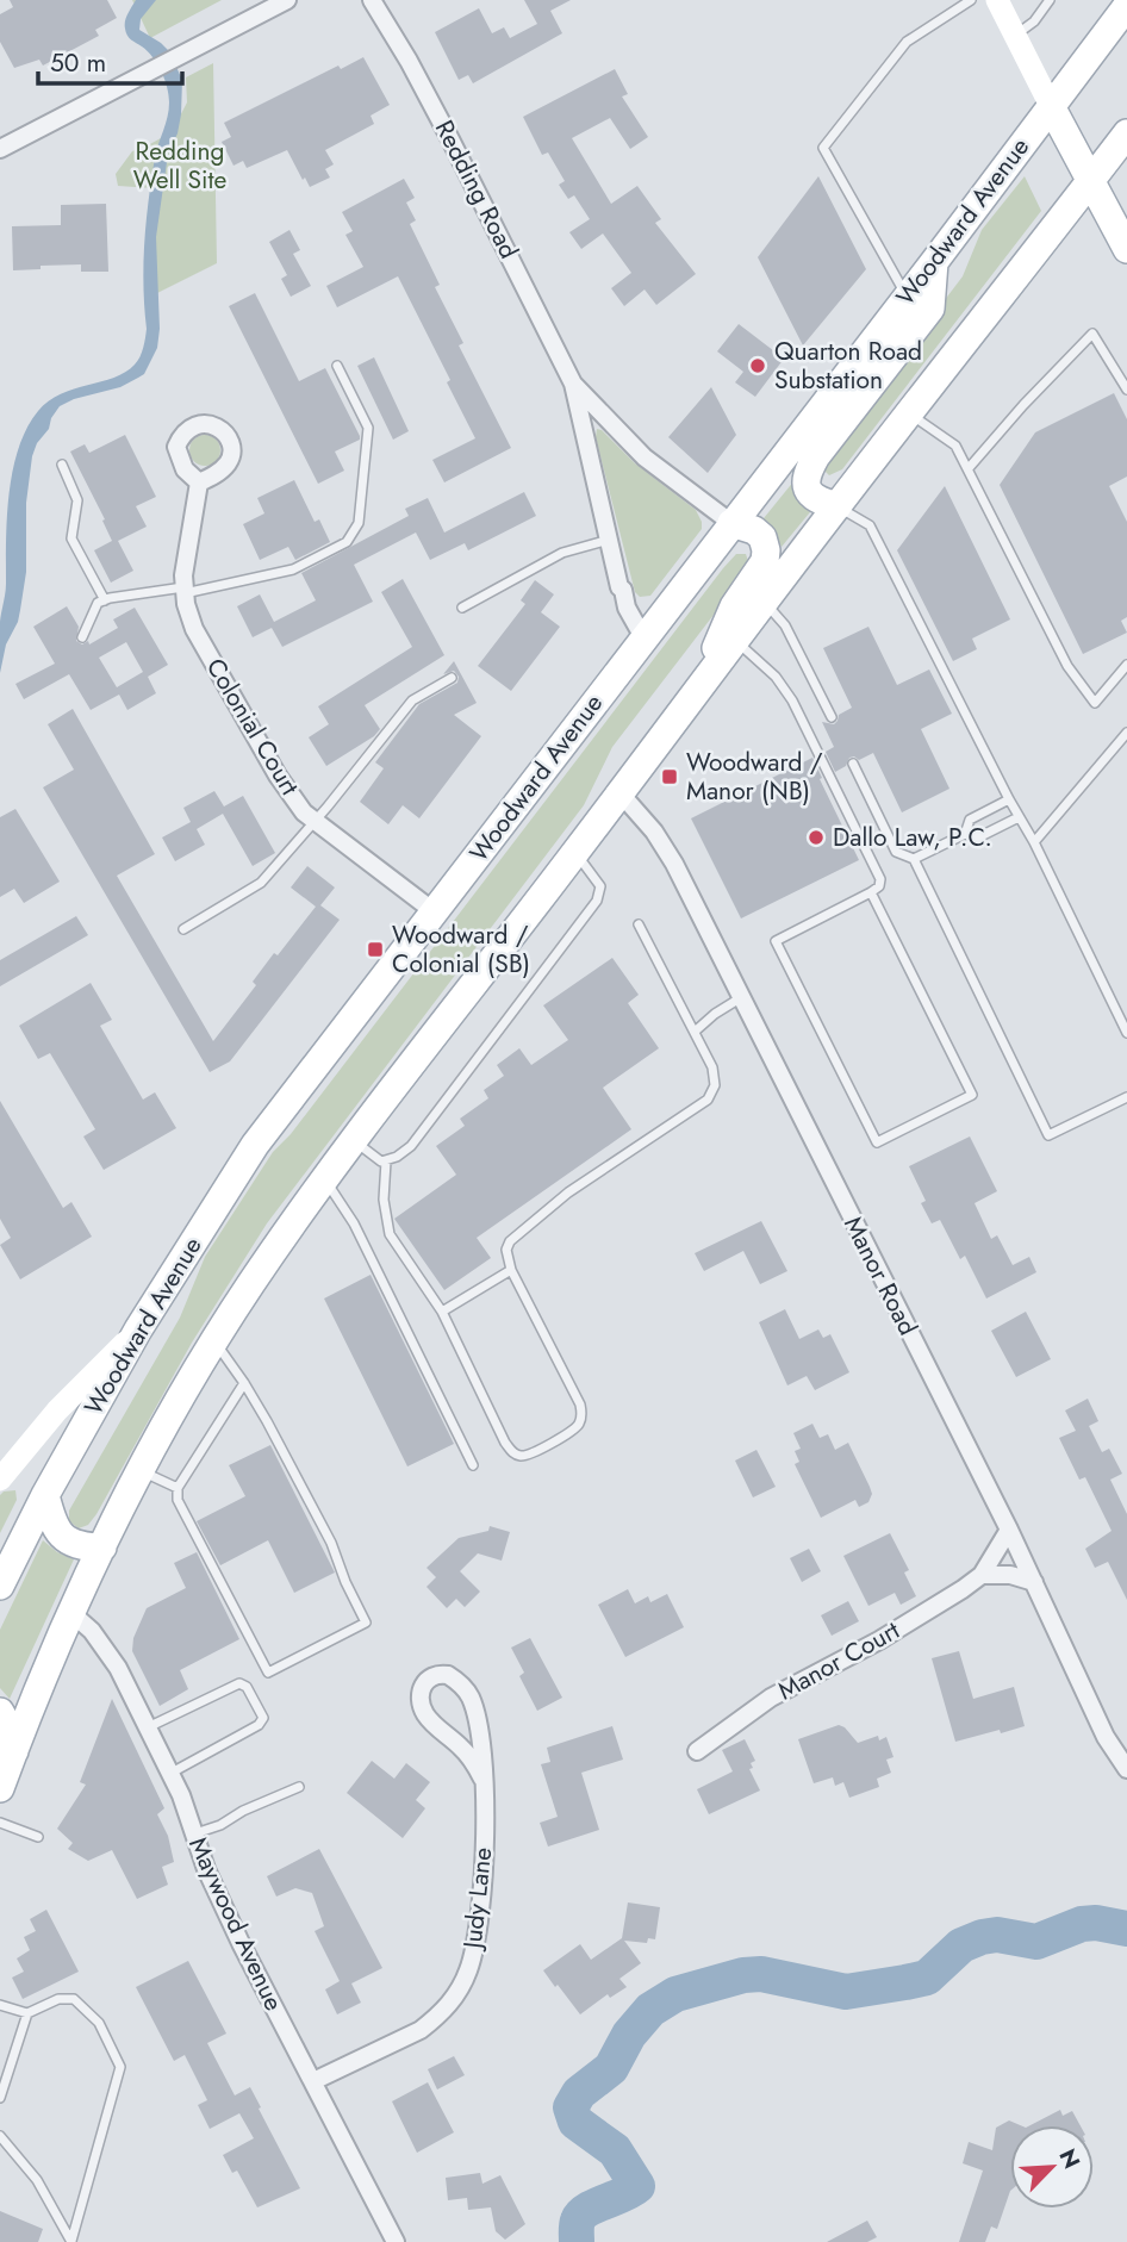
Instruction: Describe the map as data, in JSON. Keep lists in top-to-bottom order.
{
  "streets": {
    "main road": ["Woodward Avenue"],
    "street": [
      "Redding Road",
      "Colonial Court",
      "Manor Road",
      "Manor Court",
      "Judy Lane",
      "Maywood Avenue"
    ]
  },
  "crossings": [
    ["Redding Road", "Woodward Avenue"],
    ["Woodward Avenue", "Colonial Court"],
    ["Manor Road", "Manor Court"],
    ["Judy Lane", "Maywood Avenue"]
  ],
  "parks": ["Redding Well Site"],
  "places": {
    "other": ["Quarton Road Substation", "Dallo Law, P.C."],
    "transit": ["Woodward / Manor (NB)", "Woodward / Colonial (SB)"]
  },
  "scale_bar": "50 m",
  "north": "top right"
}
